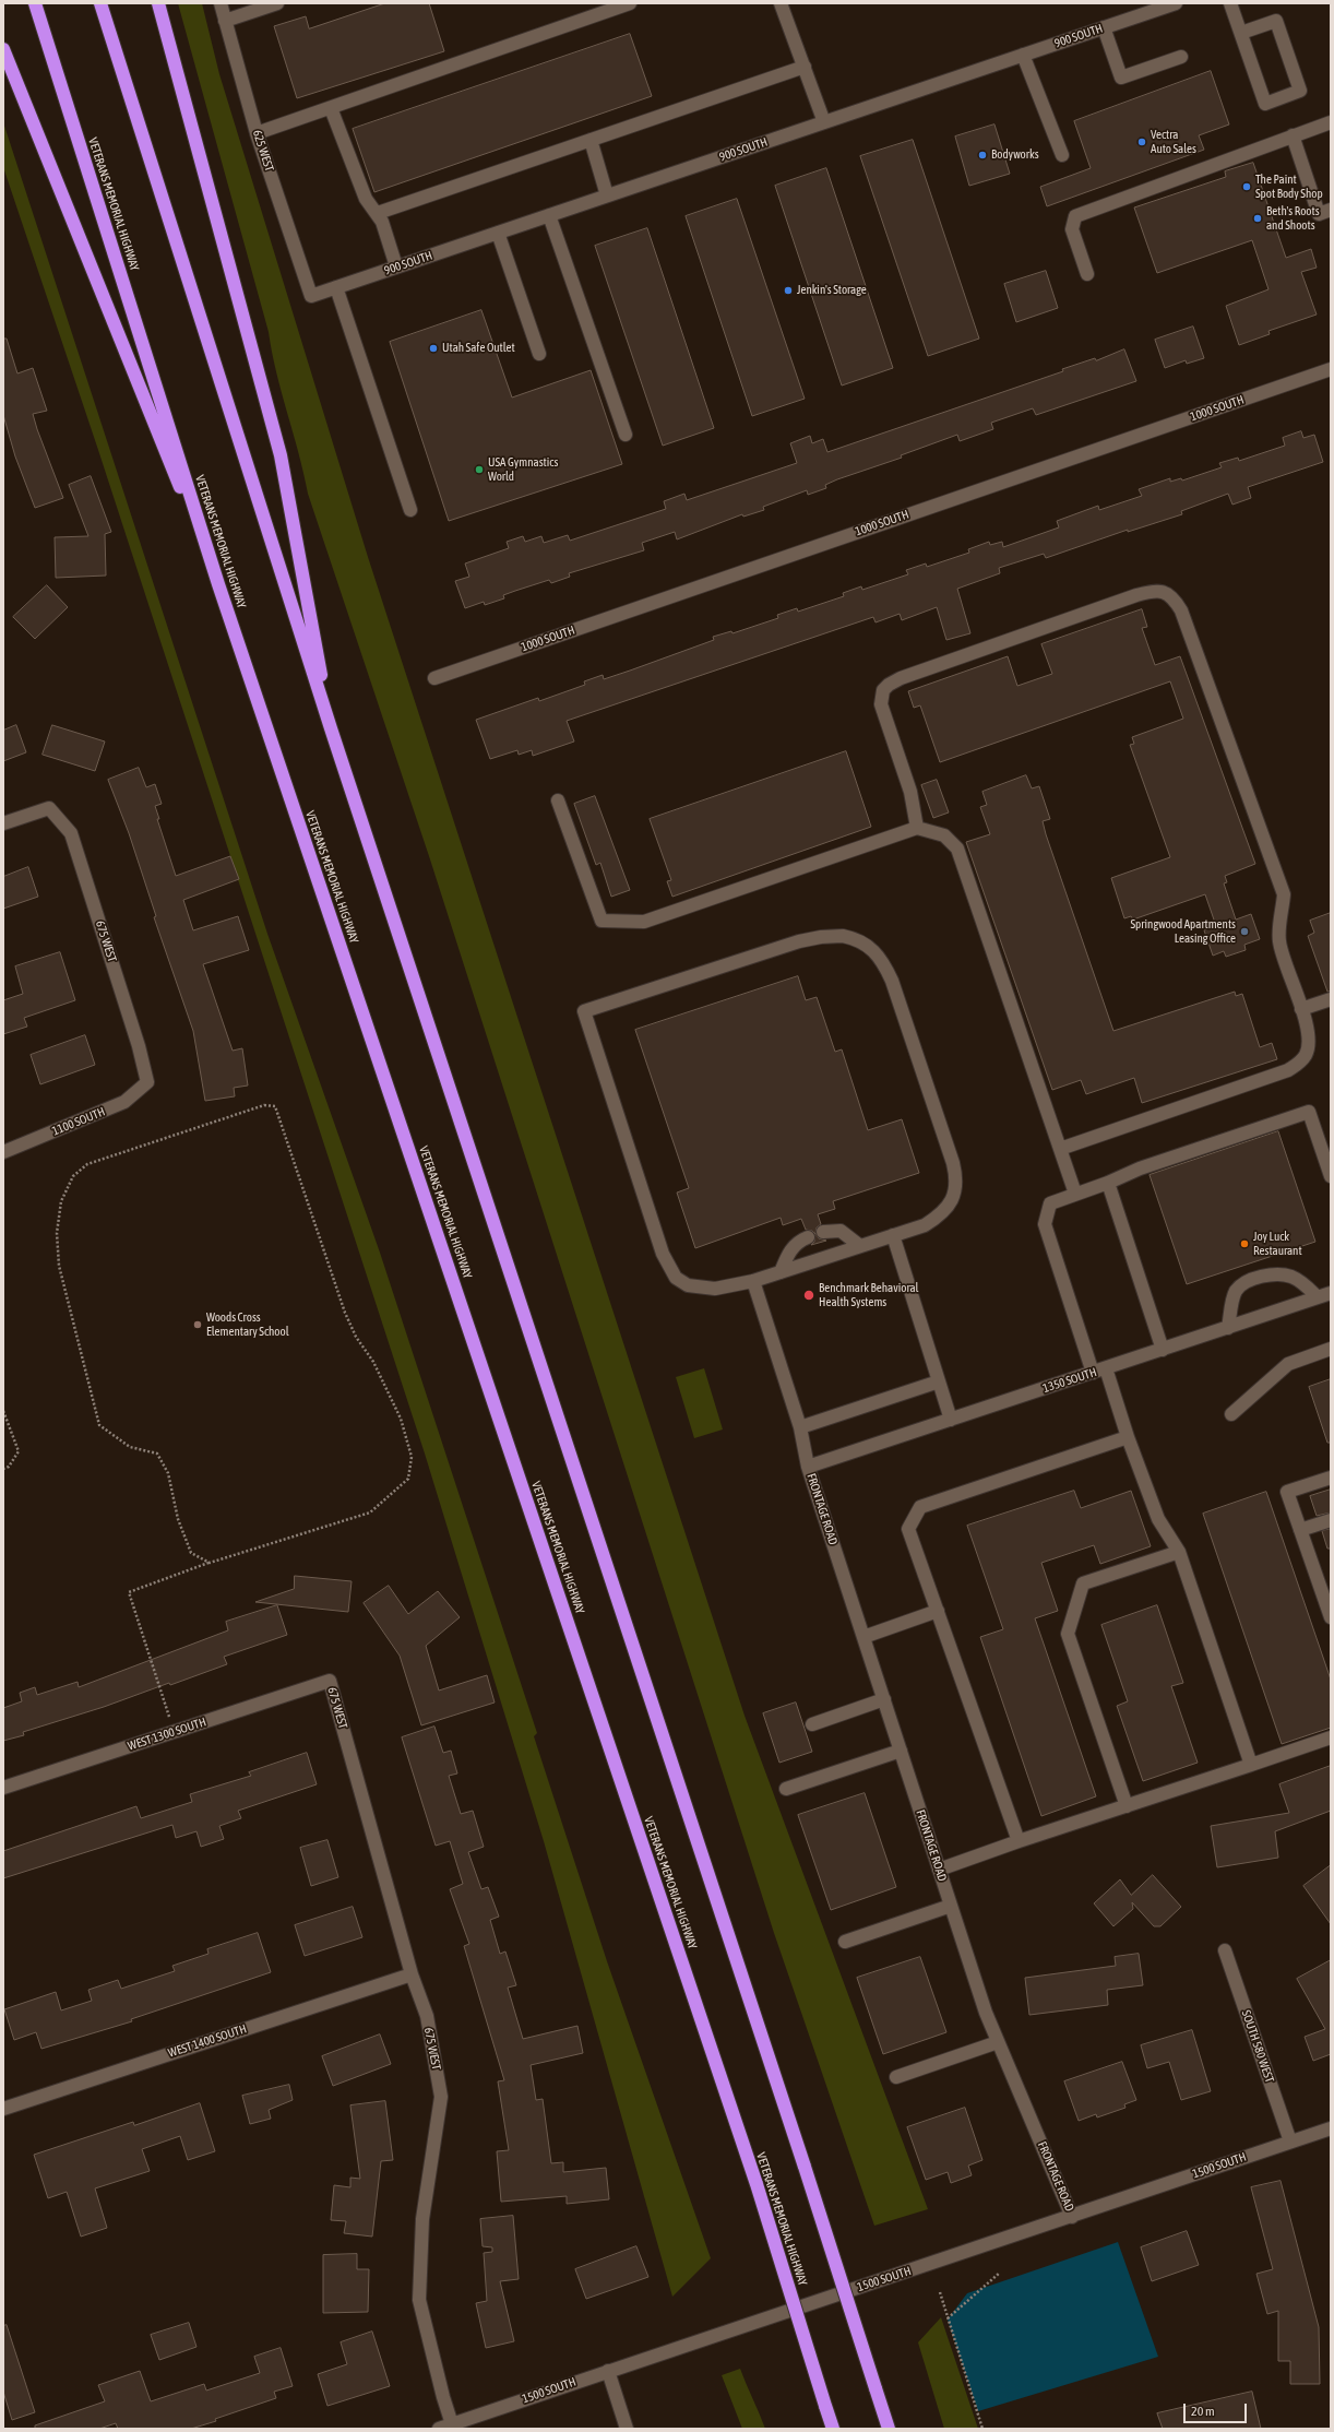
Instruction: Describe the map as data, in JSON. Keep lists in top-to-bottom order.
{
  "streets": {
    "highway": ["VETERANS MEMORIAL HIGHWAY"],
    "street": [
      "900 SOUTH",
      "625 WEST",
      "1000 SOUTH",
      "675 WEST",
      "1100 SOUTH",
      "1350 SOUTH",
      "FRONTAGE ROAD",
      "WEST 1300 SOUTH",
      "WEST 1400 SOUTH",
      "SOUTH 580 WEST",
      "1500 SOUTH"
    ]
  },
  "crossings": [
    ["900 SOUTH", "625 WEST"],
    ["675 WEST", "1100 SOUTH"],
    ["675 WEST", "WEST 1300 SOUTH"],
    ["675 WEST", "WEST 1400 SOUTH"],
    ["675 WEST", "1500 SOUTH"],
    ["1350 SOUTH", "FRONTAGE ROAD"],
    ["FRONTAGE ROAD", "1500 SOUTH"],
    ["SOUTH 580 WEST", "1500 SOUTH"]
  ],
  "places": [
    "Vectra Auto Sales",
    "Bodyworks",
    "The Paint Spot Body Shop",
    "Beth's Roots and Shoots",
    "Jenkin's Storage",
    "Utah Safe Outlet",
    "USA Gymnastics World",
    "Springwood Apartments Leasing Office",
    "Joy Luck Restaurant",
    "Benchmark Behavioral Health Systems",
    "Woods Cross Elementary School"
  ],
  "scale_bar": "20 m"
}
